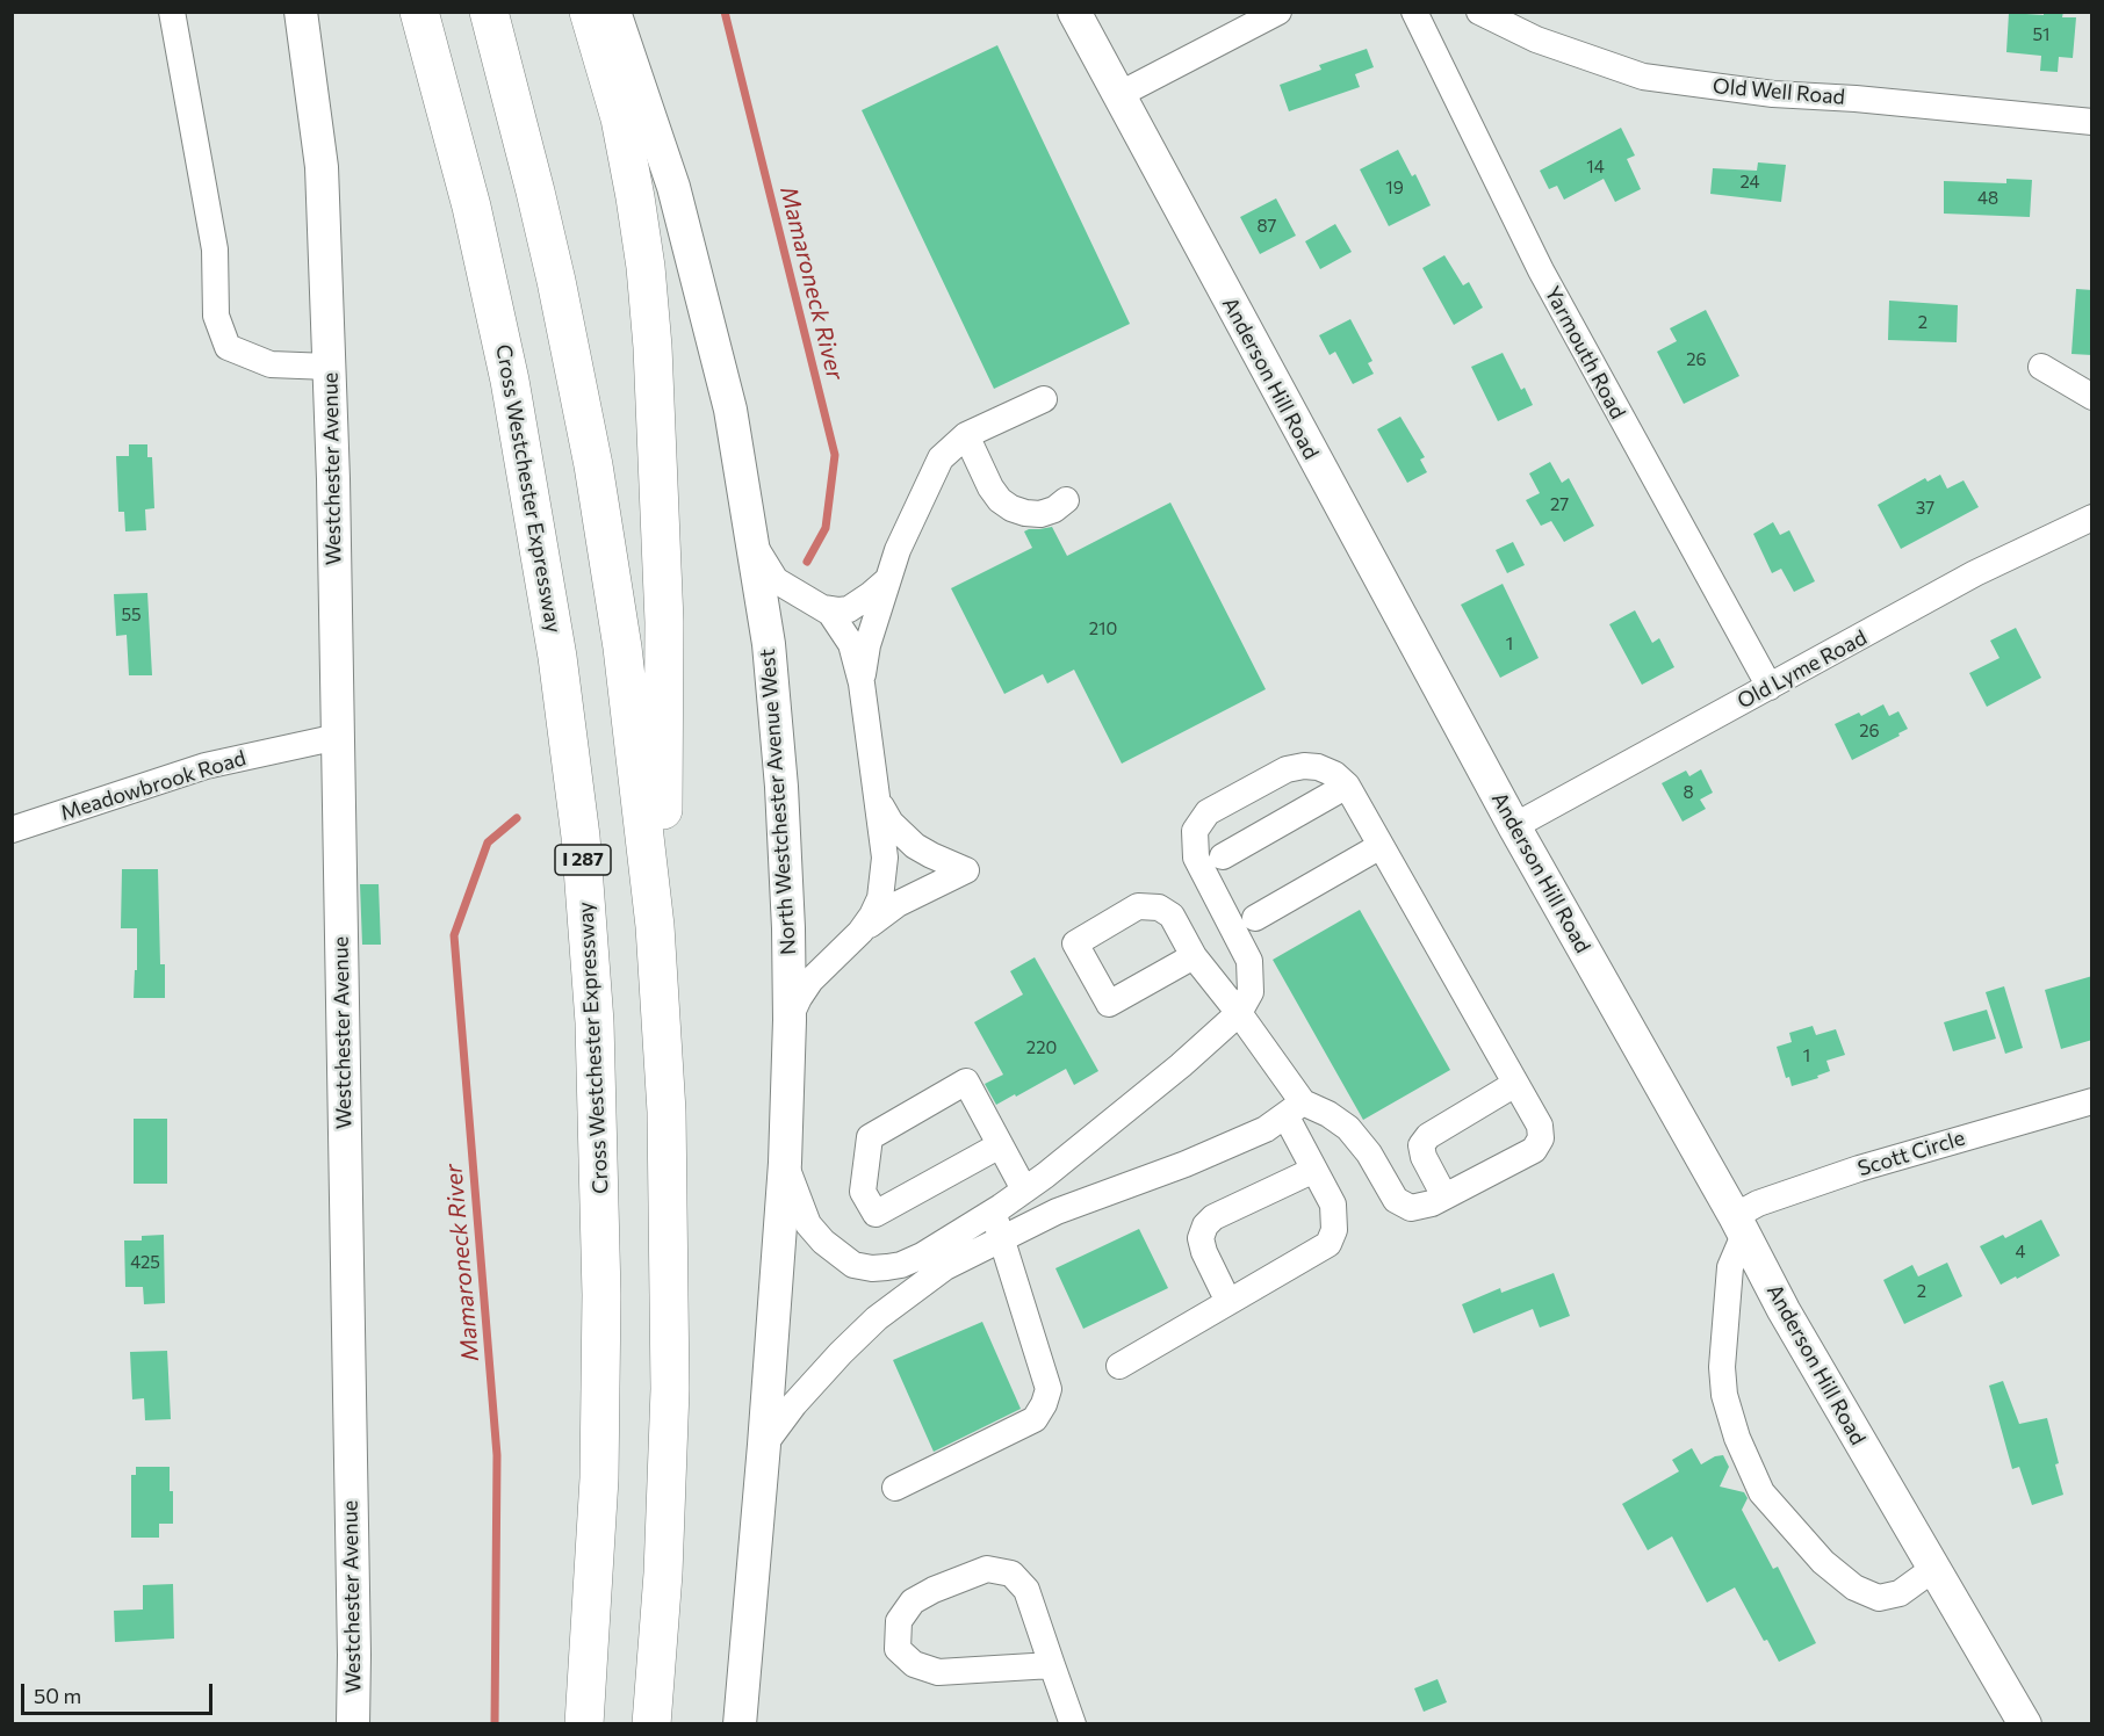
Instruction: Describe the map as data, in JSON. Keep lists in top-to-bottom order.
{
  "streets": {
    "highway": ["Cross Westchester Expressway", "I 287"],
    "main road": ["Anderson Hill Road", "Westchester Avenue", "North Westchester Avenue West"],
    "street": [
      "Old Well Road",
      "Yarmouth Road",
      "Old Lyme Road",
      "Meadowbrook Road",
      "Scott Circle"
    ]
  },
  "crossings": [
    ["Yarmouth Road", "Old Lyme Road"],
    ["Anderson Hill Road", "Old Lyme Road"],
    ["Anderson Hill Road", "Scott Circle"],
    ["Westchester Avenue", "Meadowbrook Road"]
  ],
  "water": ["Mamaroneck River"],
  "house_numbers": [
    "51",
    "14",
    "24",
    "19",
    "48",
    "87",
    "2",
    "26",
    "27",
    "37",
    "55",
    "210",
    "1",
    "26",
    "8",
    "220",
    "1",
    "4",
    "425",
    "2"
  ],
  "scale_bar": "50 m"
}
